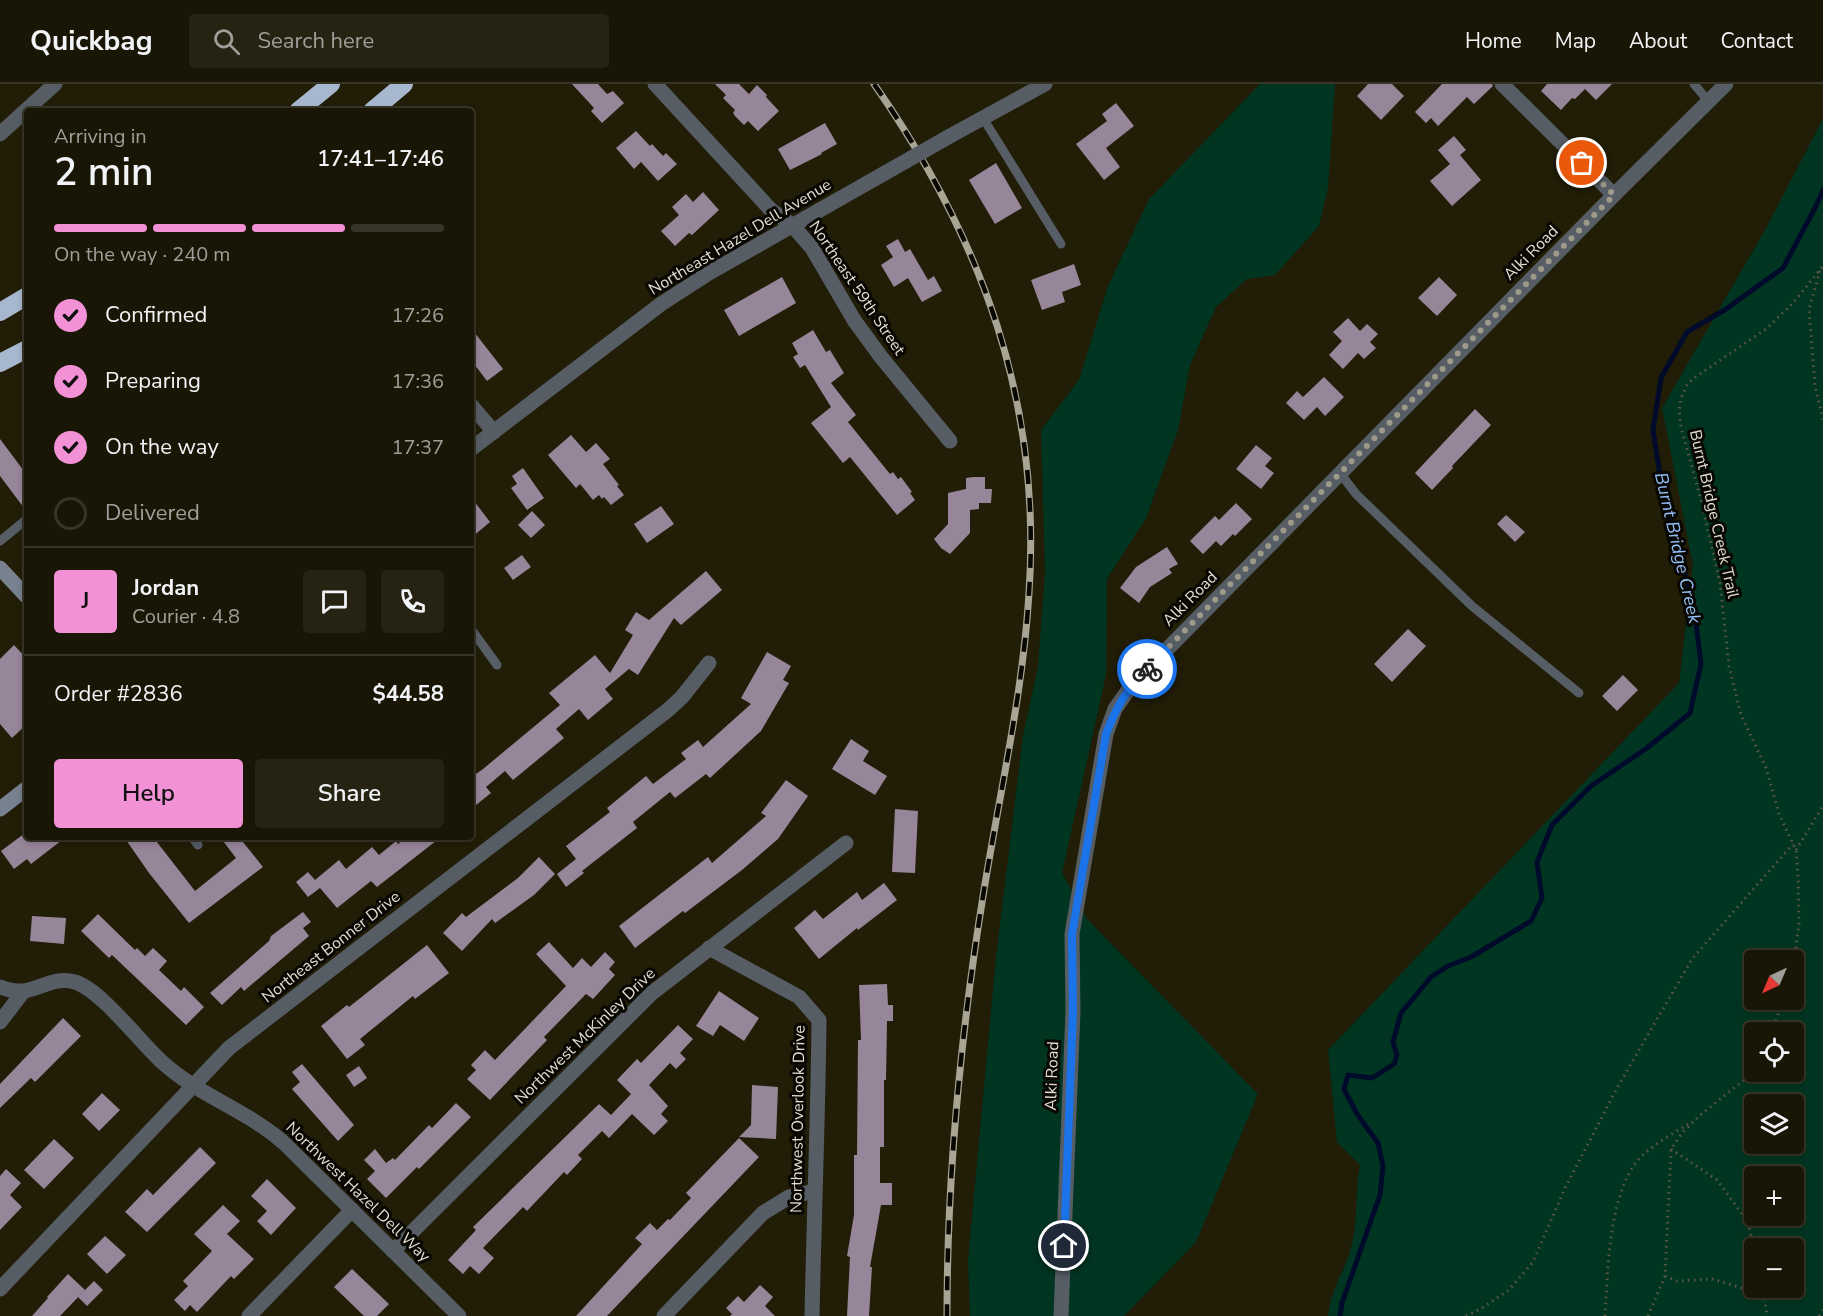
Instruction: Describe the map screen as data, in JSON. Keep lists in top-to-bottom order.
{
  "streets": {
    "street": [
      "Northeast Hazel Dell Avenue",
      "Alki Road",
      "Northeast 59th Street",
      "Northeast Bonner Drive",
      "Northwest McKinley Drive",
      "Northwest Overlook Drive",
      "Northwest Hazel Dell Way"
    ],
    "path": ["Burnt Bridge Creek Trail"]
  },
  "crossings": [
    ["Northeast Hazel Dell Avenue", "Northeast 59th Street"],
    ["Northeast Bonner Drive", "Northwest Hazel Dell Way"],
    ["Northwest McKinley Drive", "Northwest Overlook Drive"],
    ["Northwest McKinley Drive", "Northwest Hazel Dell Way"]
  ],
  "water": ["Burnt Bridge Creek"],
  "north": "bottom left",
  "page": {
    "header": "Quickbag",
    "search": "Search here",
    "nav": [
      "Home",
      "Map",
      "About",
      "Contact"
    ],
    "heading": ["2 min", "Arriving in", "17:41–17:46"],
    "panel": [
      "Jordan",
      "Courier · 4.8",
      "Order #2836",
      "$44.58"
    ],
    "bar": "On the way · 240 m",
    "list": [
      ["Confirmed", "17:26"],
      ["Preparing", "17:36"],
      ["On the way", "17:37"],
      "Delivered"
    ],
    "round": "J",
    "buttons": ["Help", "Share"],
    "map_buttons": ["+", "−"]
  }
}
